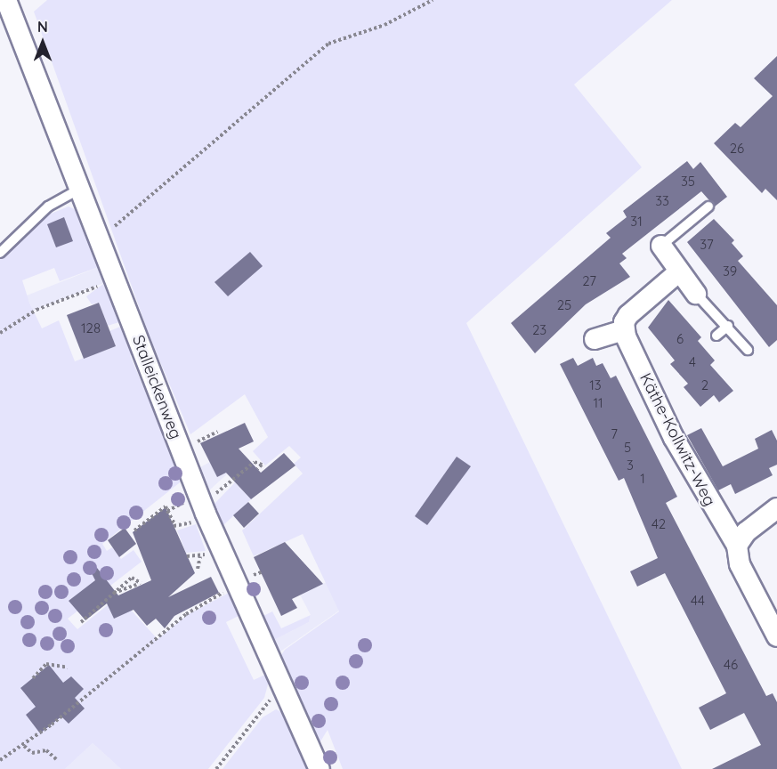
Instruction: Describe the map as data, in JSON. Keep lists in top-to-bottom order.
{
  "streets": {
    "street": ["Stalleickenweg", "Käthe-Kollwitz-Weg"]
  },
  "house_numbers": [
    "26",
    "35",
    "33",
    "31",
    "37",
    "39",
    "27",
    "25",
    "128",
    "23",
    "6",
    "4",
    "13",
    "2",
    "11",
    "7",
    "5",
    "3",
    "1",
    "42",
    "44",
    "46"
  ],
  "north": "top"
}
